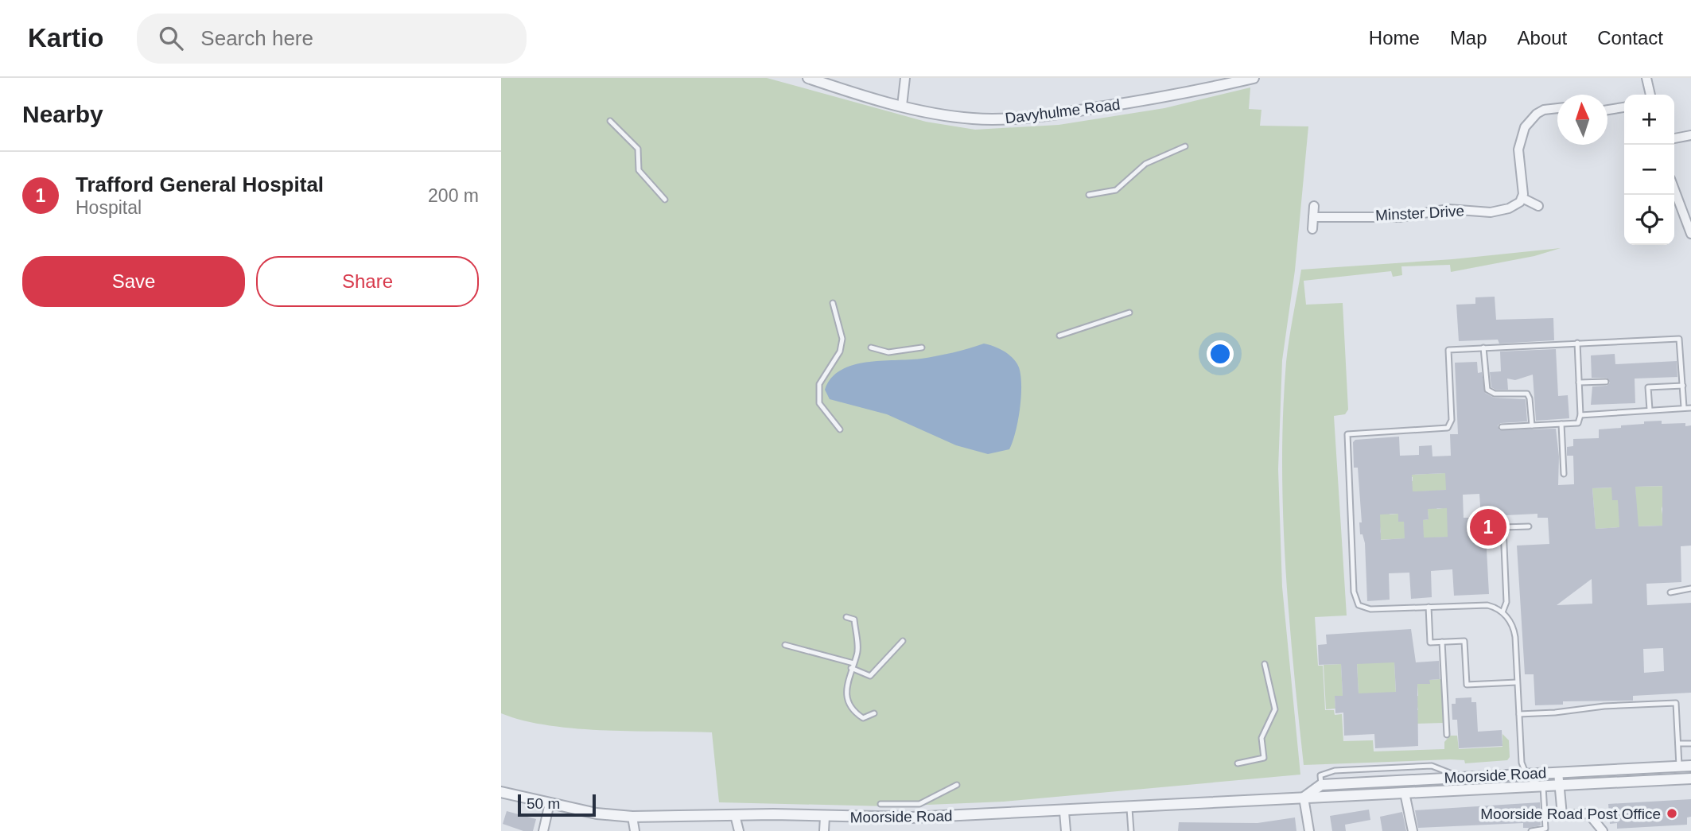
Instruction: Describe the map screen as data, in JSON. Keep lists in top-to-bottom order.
{
  "streets": {
    "street": ["Davyhulme Road", "Minster Drive", "Moorside Road"]
  },
  "places": ["Moorside Road Post Office"],
  "scale_bar": "50 m",
  "north": "top",
  "page": {
    "header": "Kartio",
    "search": "Search here",
    "nav": [
      "Home",
      "Map",
      "About",
      "Contact"
    ],
    "heading": "Nearby",
    "map_buttons": ["+", "−"],
    "list": [
      {
        "mark": "1",
        "name": "Trafford General Hospital",
        "note": "Hospital",
        "value": "200 m"
      }
    ],
    "buttons": ["Save", "Share"],
    "pins": "1",
    "scale": "50 m"
  }
}
